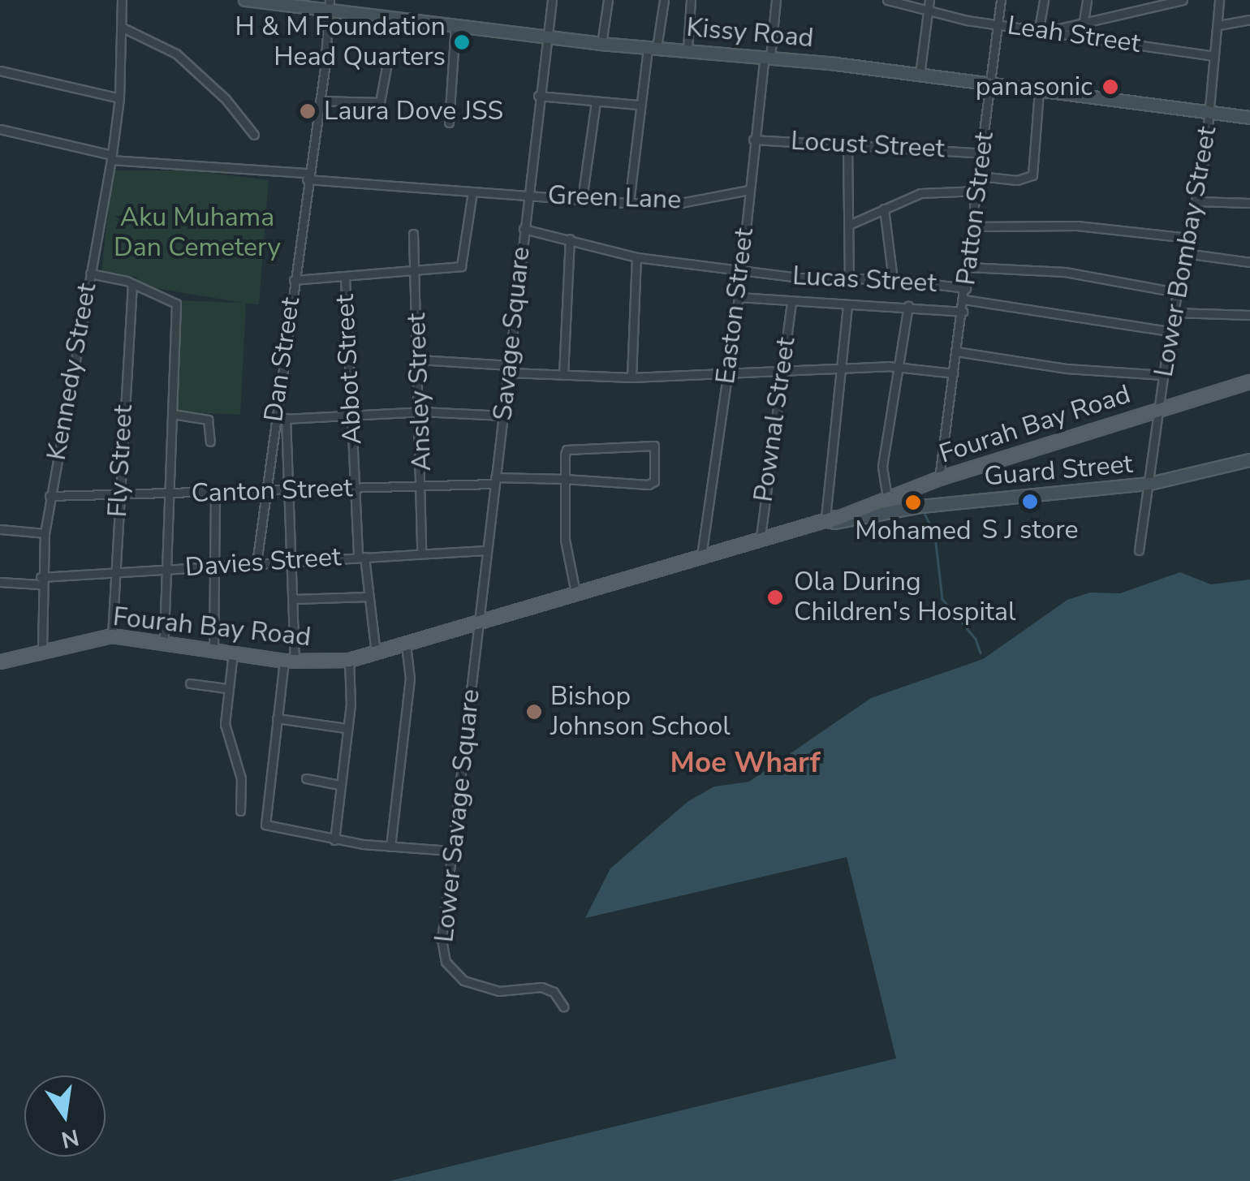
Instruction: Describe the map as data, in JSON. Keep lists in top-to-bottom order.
{
  "streets": {
    "main road": ["Kissy Road", "Fourah Bay Road", "Guard Street"],
    "street": [
      "Leah Street",
      "Locust Street",
      "Green Lane",
      "Patton Street",
      "Lower Bombay Street",
      "Lucas Street",
      "Easton Street",
      "Savage Square",
      "Dan Street",
      "Abbot Street",
      "Kennedy Street",
      "Ansley Street",
      "Pownal Street",
      "Fly Street",
      "Canton Street",
      "Davies Street",
      "Lower Savage Square"
    ]
  },
  "crossings": [
    ["Kissy Road", "Patton Street"],
    ["Kissy Road", "Lower Bombay Street"],
    ["Kissy Road", "Easton Street"],
    ["Kissy Road", "Savage Square"],
    ["Kissy Road", "Dan Street"],
    ["Leah Street", "Patton Street"],
    ["Leah Street", "Lower Bombay Street"],
    ["Locust Street", "Patton Street"],
    ["Locust Street", "Easton Street"],
    ["Green Lane", "Easton Street"],
    ["Green Lane", "Savage Square"],
    ["Green Lane", "Dan Street"],
    ["Green Lane", "Kennedy Street"],
    ["Patton Street", "Lucas Street"],
    ["Patton Street", "Fourah Bay Road"],
    ["Lower Bombay Street", "Fourah Bay Road"],
    ["Lower Bombay Street", "Guard Street"],
    ["Lucas Street", "Easton Street"],
    ["Lucas Street", "Savage Square"],
    ["Easton Street", "Fourah Bay Road"],
    ["Savage Square", "Fourah Bay Road"],
    ["Savage Square", "Canton Street"],
    ["Savage Square", "Davies Street"],
    ["Savage Square", "Lower Savage Square"],
    ["Dan Street", "Canton Street"],
    ["Dan Street", "Davies Street"],
    ["Abbot Street", "Fourah Bay Road"],
    ["Abbot Street", "Canton Street"],
    ["Abbot Street", "Davies Street"],
    ["Kennedy Street", "Fourah Bay Road"],
    ["Kennedy Street", "Canton Street"],
    ["Kennedy Street", "Davies Street"],
    ["Ansley Street", "Canton Street"],
    ["Ansley Street", "Davies Street"],
    ["Pownal Street", "Fourah Bay Road"],
    ["Fourah Bay Road", "Fly Street"],
    ["Fourah Bay Road", "Guard Street"],
    ["Fourah Bay Road", "Lower Savage Square"],
    ["Fly Street", "Canton Street"],
    ["Fly Street", "Davies Street"]
  ],
  "districts": ["Moe Wharf"],
  "parks": ["Aku Muhama Dan Cemetery"],
  "places": [
    "H & M Foundation Head Quarters",
    "panasonic",
    "Laura Dove JSS",
    "S J store",
    "Mohamed",
    "Ola During Children's Hospital",
    "Bishop Johnson School"
  ],
  "north": "bottom"
}
